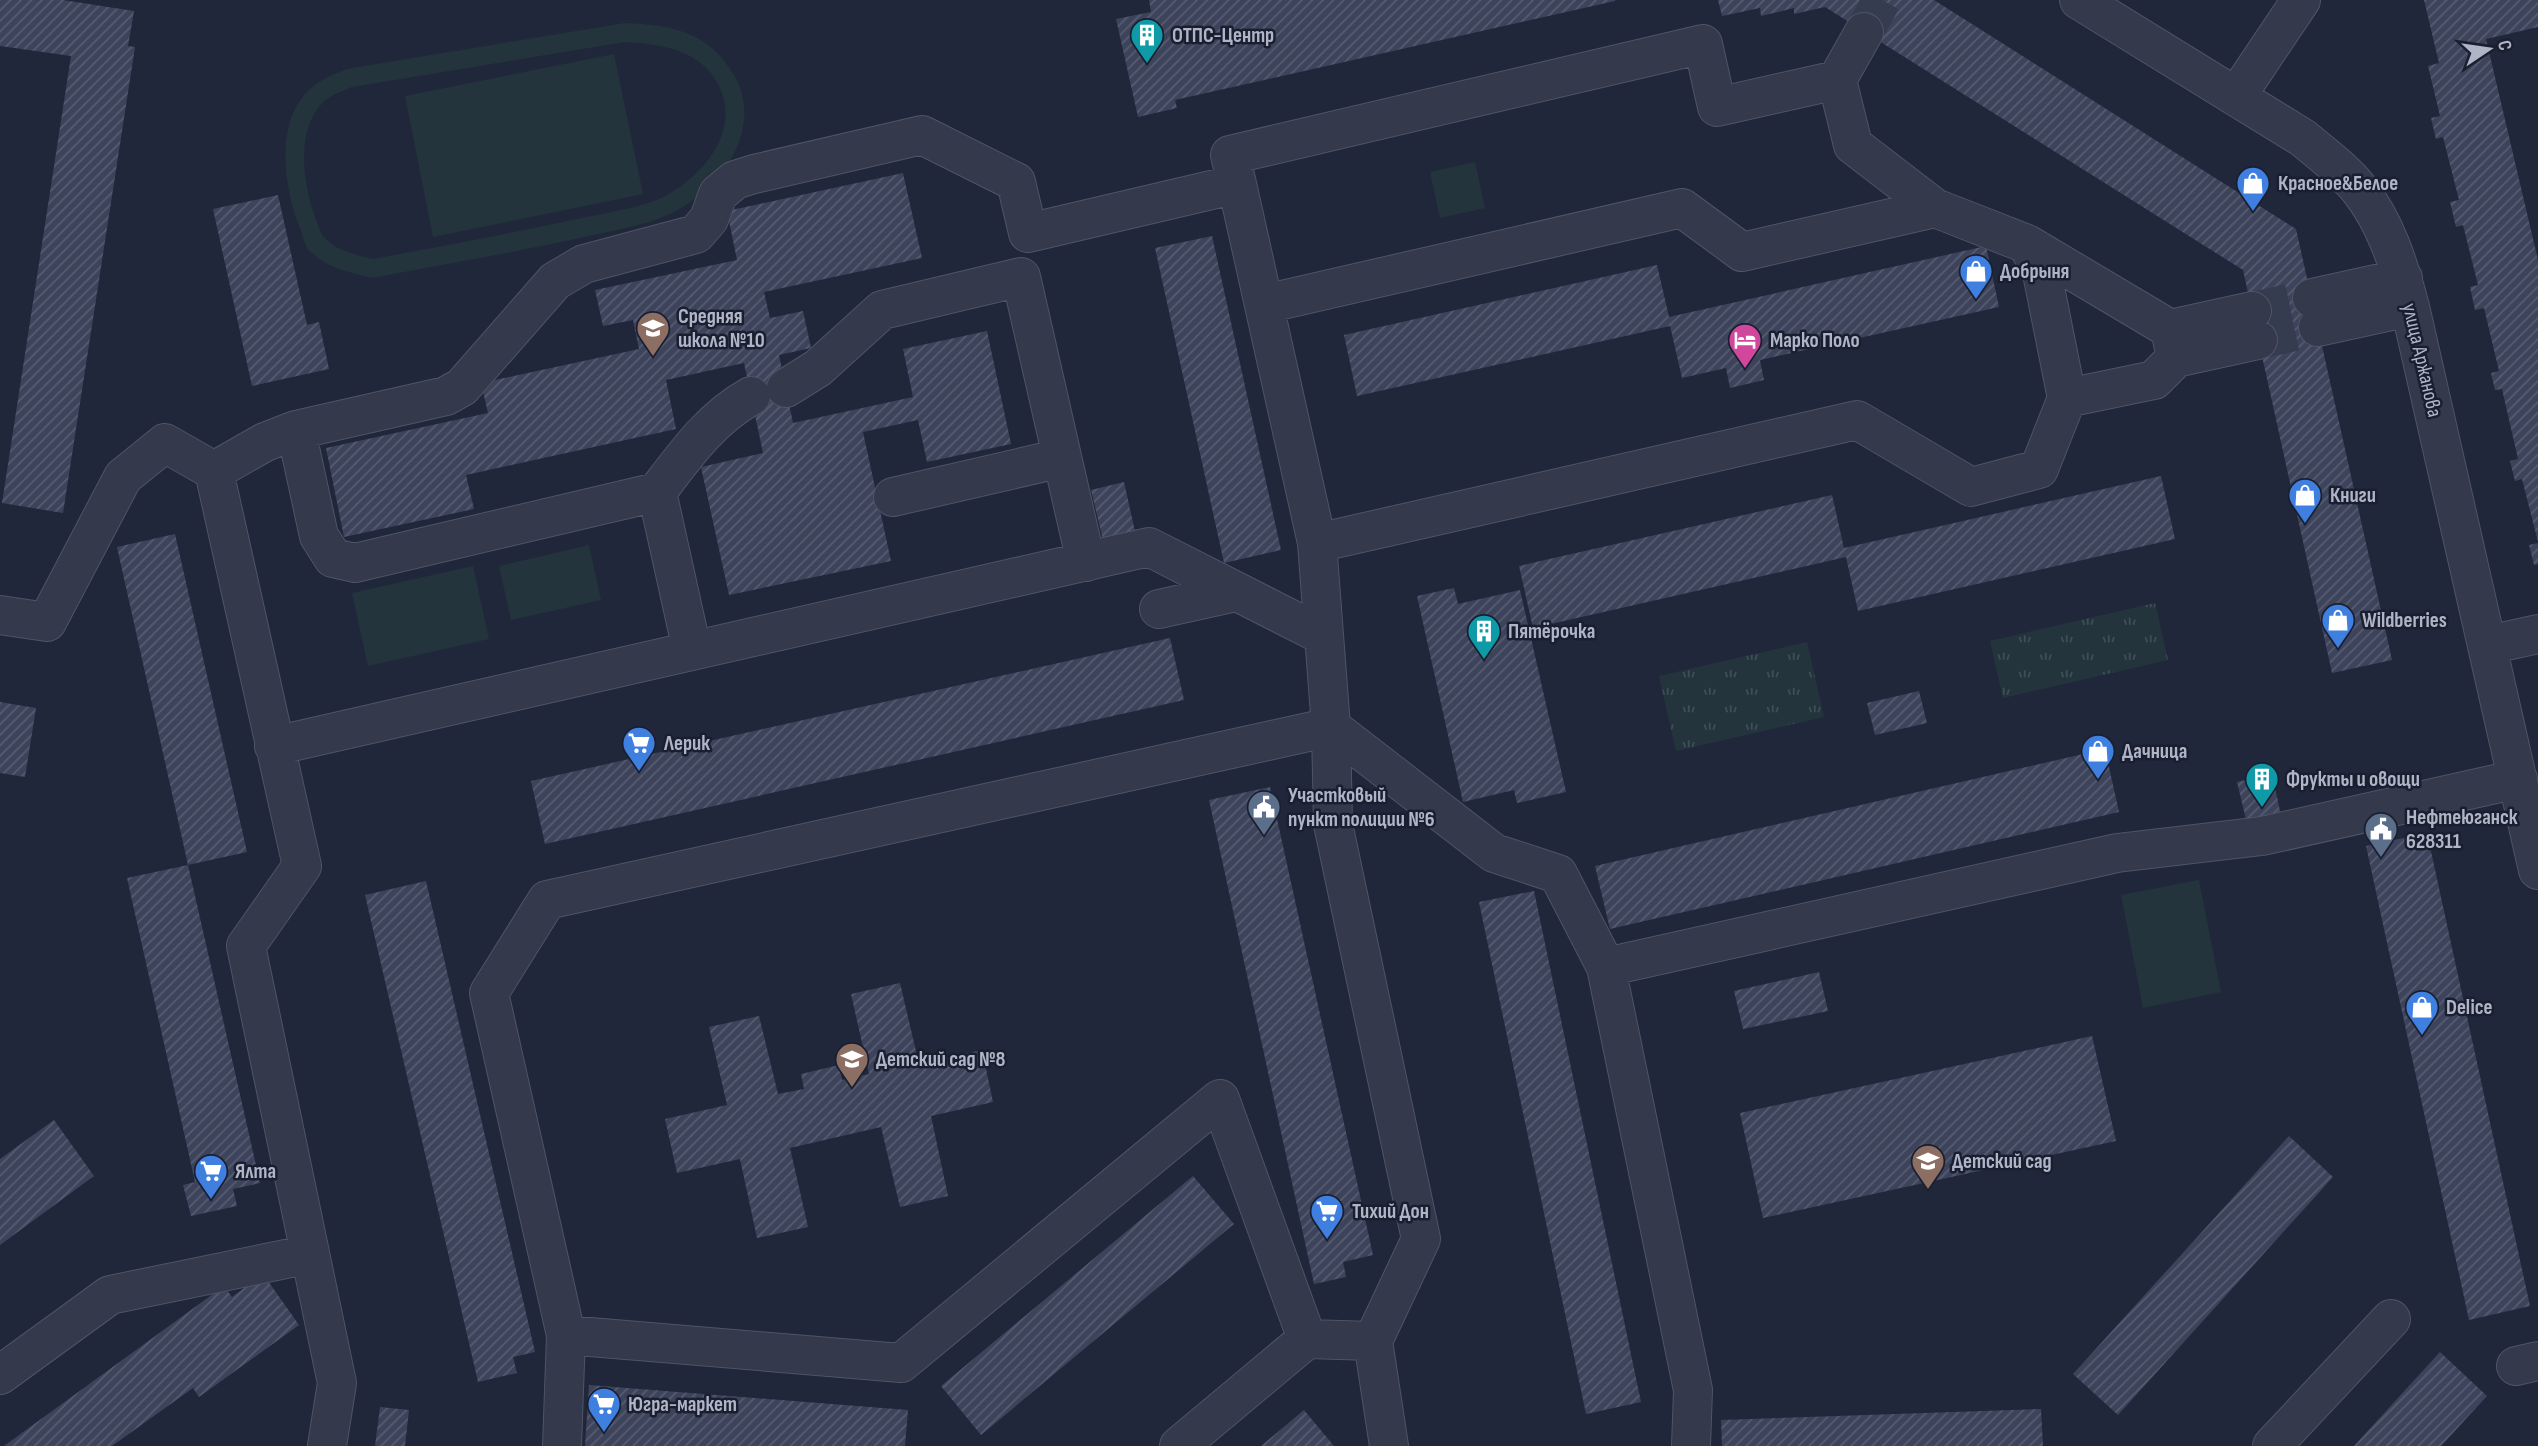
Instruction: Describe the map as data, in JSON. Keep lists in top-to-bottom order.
{
  "streets": {
    "street": ["улица Аржанова"]
  },
  "places": {
    "building": ["ОТПС-Центр", "Пятёрочка", "Фрукты и овощи"],
    "shop": [
      "Красное&Белое",
      "Добрыня",
      "Книги",
      "Wildberries",
      "Дачница",
      "Delice"
    ],
    "school or university": ["Средняя школа №10", "Детский сад №8", "Детский сад"],
    "hotel": ["Марко Поло"],
    "supermarket": [
      "Лерик",
      "Ялта",
      "Тихий Дон",
      "Югра-маркет"
    ],
    "public building": ["Участковый пункт полиции №6", "Нефтеюганск 628311"]
  },
  "north": "right"
}
